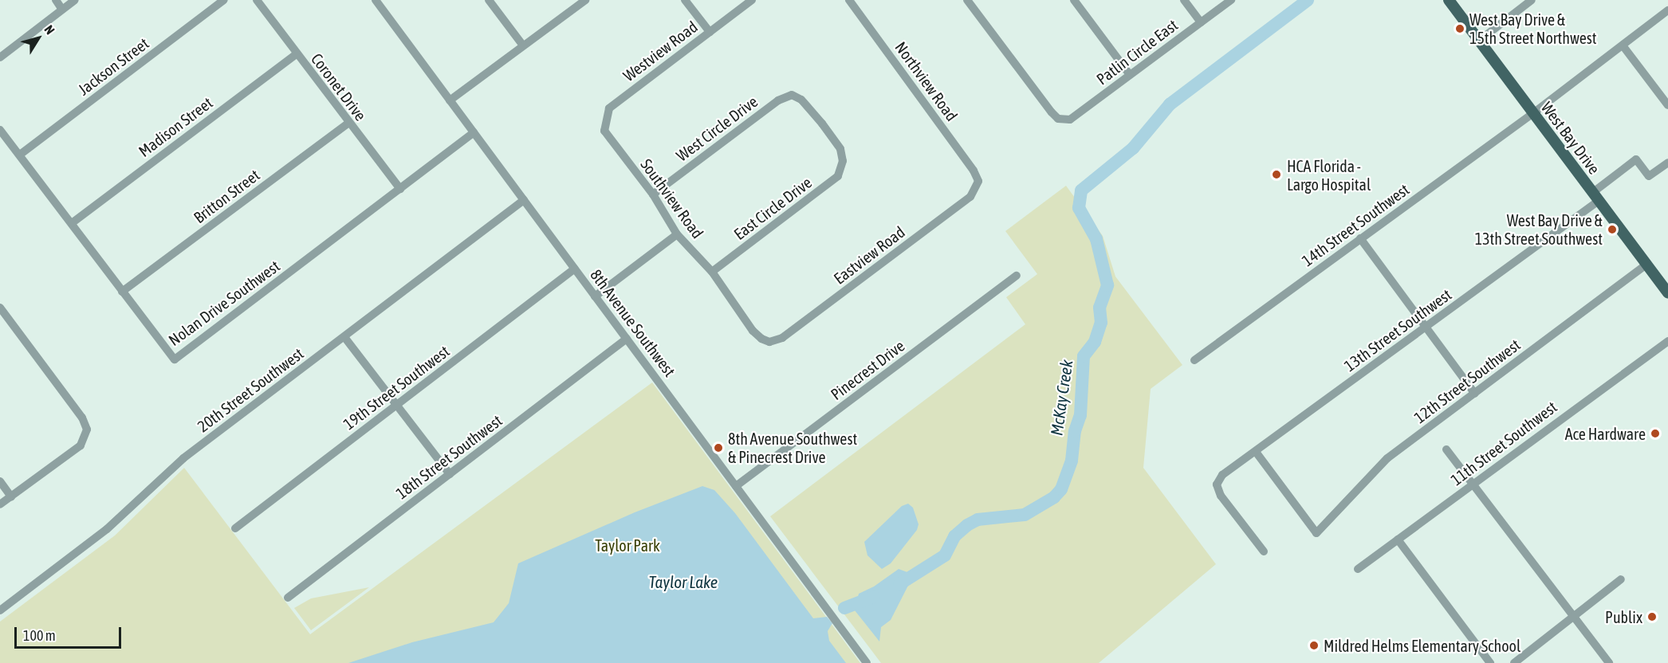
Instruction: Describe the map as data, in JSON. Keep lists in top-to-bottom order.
{
  "streets": {
    "main road": ["West Bay Drive"],
    "street": [
      "Westview Road",
      "Patlin Circle East",
      "Jackson Street",
      "Northview Road",
      "Coronet Drive",
      "Madison Street",
      "West Circle Drive",
      "Britton Street",
      "Southview Road",
      "East Circle Drive",
      "14th Street Southwest",
      "Eastview Road",
      "Nolan Drive Southwest",
      "8th Avenue Southwest",
      "13th Street Southwest",
      "Pinecrest Drive",
      "12th Street Southwest",
      "19th Street Southwest",
      "20th Street Southwest",
      "11th Street Southwest",
      "18th Street Southwest"
    ]
  },
  "crossings": [
    ["Westview Road", "Southview Road"],
    ["Jackson Street", "Nolan Drive Southwest"],
    ["Northview Road", "Eastview Road"],
    ["Coronet Drive", "Madison Street"],
    ["Coronet Drive", "Britton Street"],
    ["Coronet Drive", "Nolan Drive Southwest"],
    ["Madison Street", "Nolan Drive Southwest"],
    ["West Circle Drive", "Southview Road"],
    ["West Circle Drive", "East Circle Drive"],
    ["West Bay Drive", "14th Street Southwest"],
    ["West Bay Drive", "13th Street Southwest"],
    ["West Bay Drive", "12th Street Southwest"],
    ["Britton Street", "Nolan Drive Southwest"],
    ["Southview Road", "East Circle Drive"],
    ["Southview Road", "Eastview Road"],
    ["Nolan Drive Southwest", "8th Avenue Southwest"],
    ["8th Avenue Southwest", "Pinecrest Drive"],
    ["8th Avenue Southwest", "19th Street Southwest"],
    ["8th Avenue Southwest", "20th Street Southwest"],
    ["8th Avenue Southwest", "18th Street Southwest"],
    ["13th Street Southwest", "12th Street Southwest"]
  ],
  "water": ["McKay Creek", "Taylor Lake"],
  "parks": ["Taylor Park"],
  "places": [
    "West Bay Drive & 15th Street Northwest",
    "HCA Florida - Largo Hospital",
    "West Bay Drive & 13th Street Southwest",
    "Ace Hardware",
    "8th Avenue Southwest & Pinecrest Drive",
    "Publix",
    "Mildred Helms Elementary School"
  ],
  "scale_bar": "100 m",
  "north": "top right"
}
